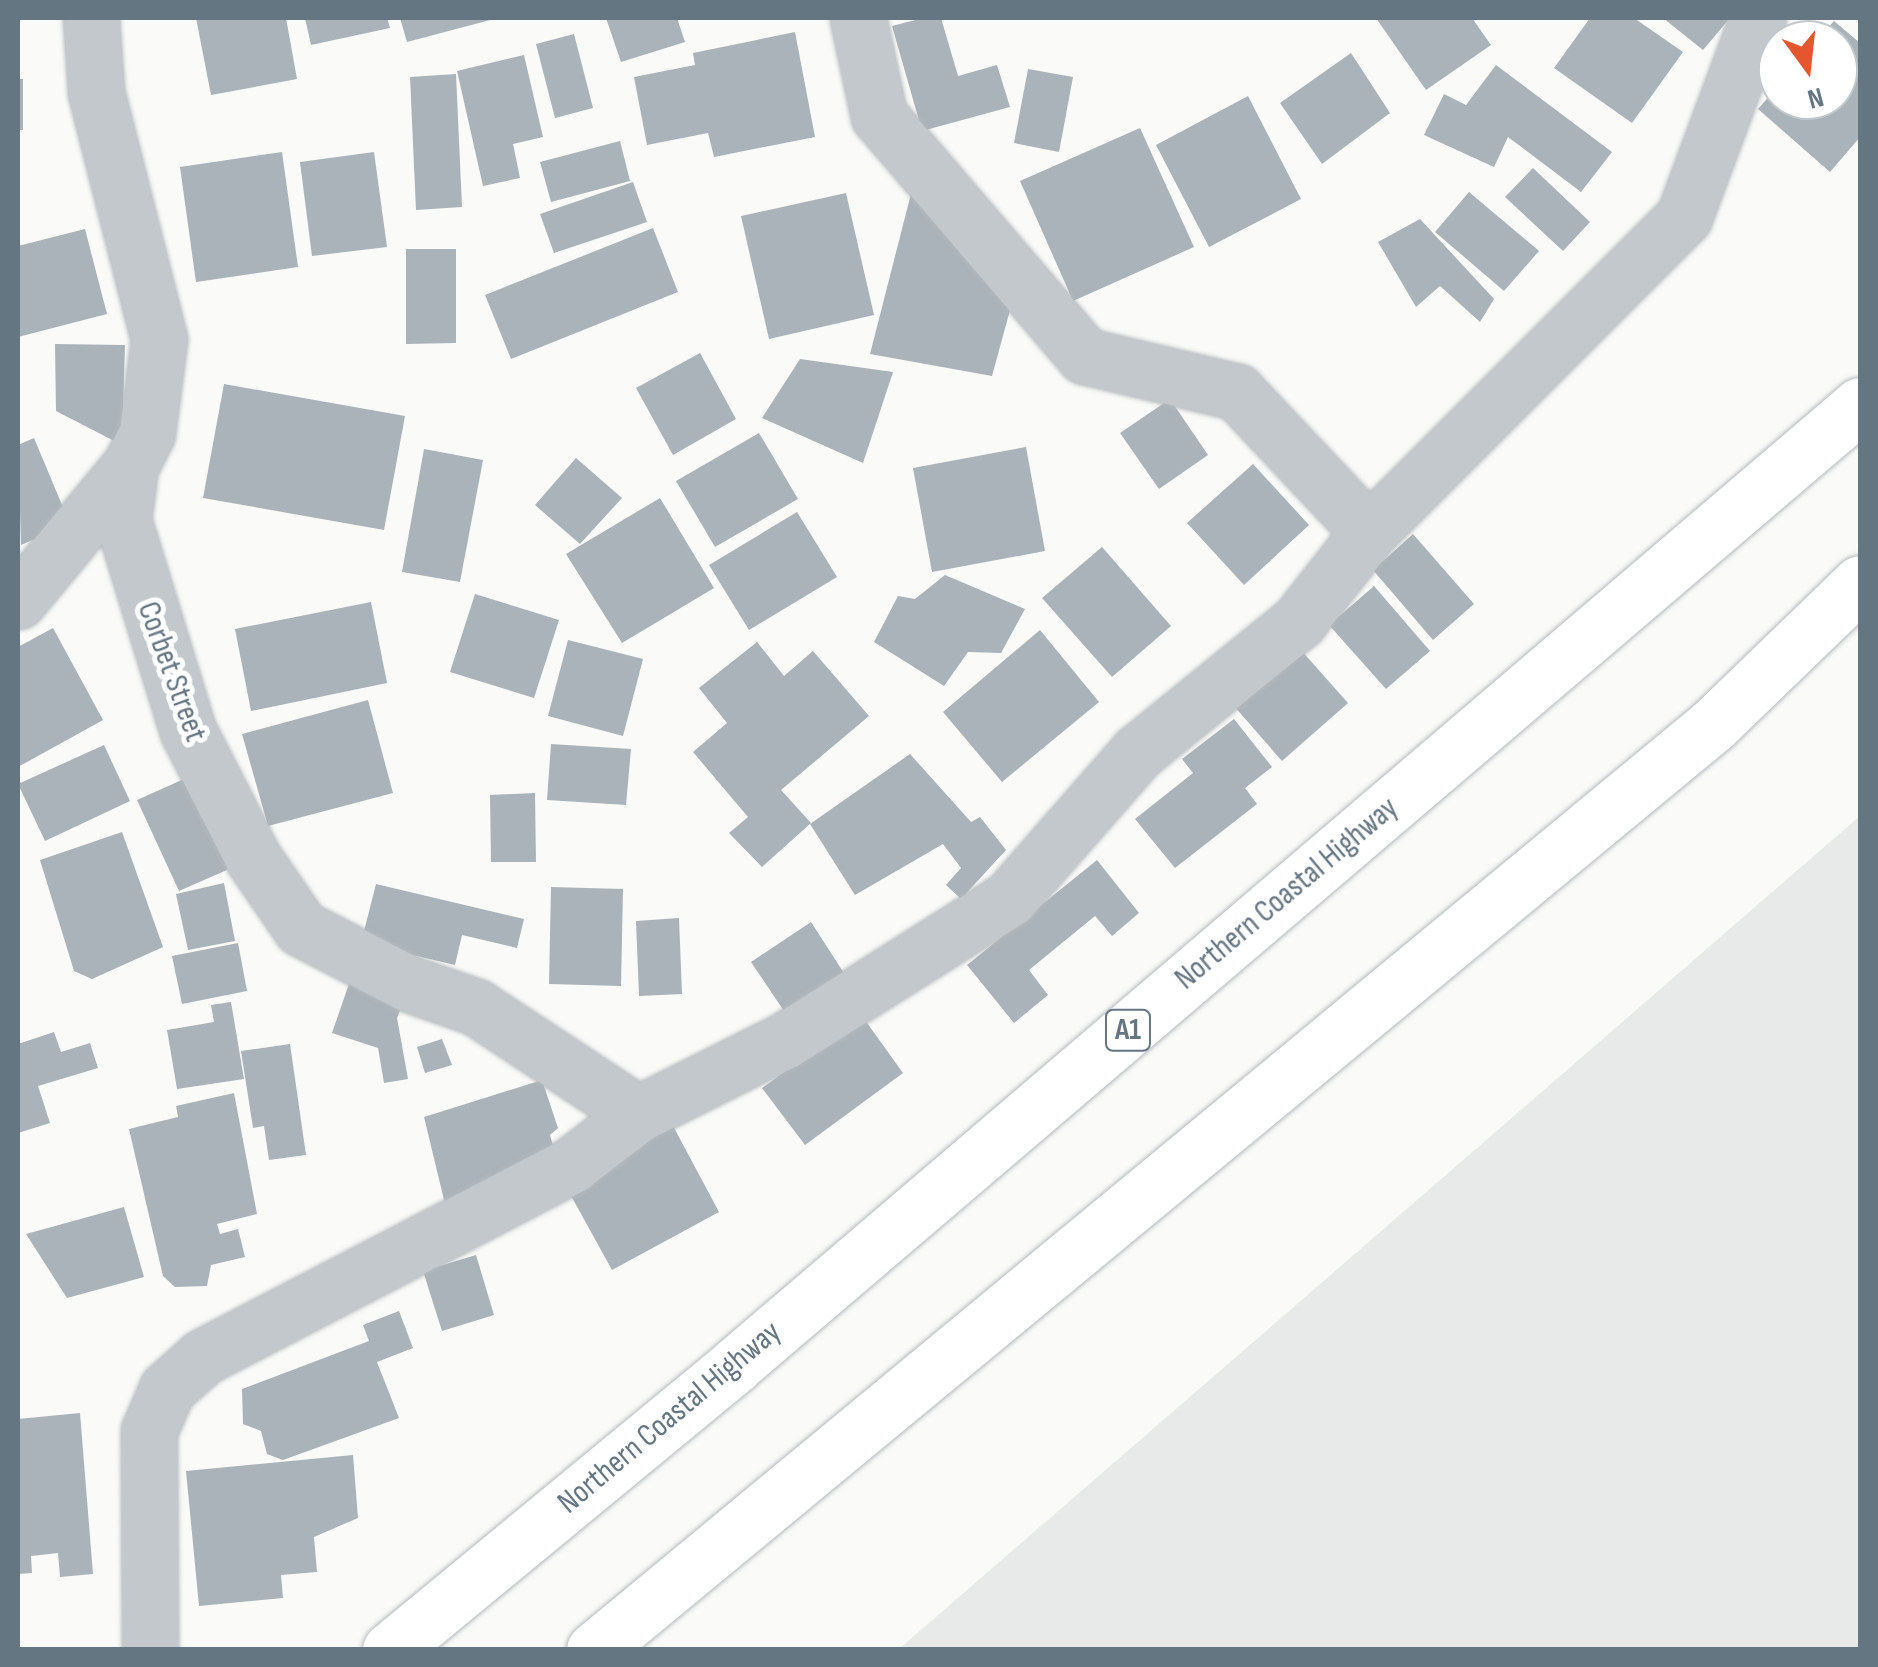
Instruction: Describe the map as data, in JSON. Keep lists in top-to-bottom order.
{
  "streets": {
    "highway": ["Northern Coastal Highway", "A1"],
    "street": ["Corbet Street"]
  },
  "north": "bottom"
}
